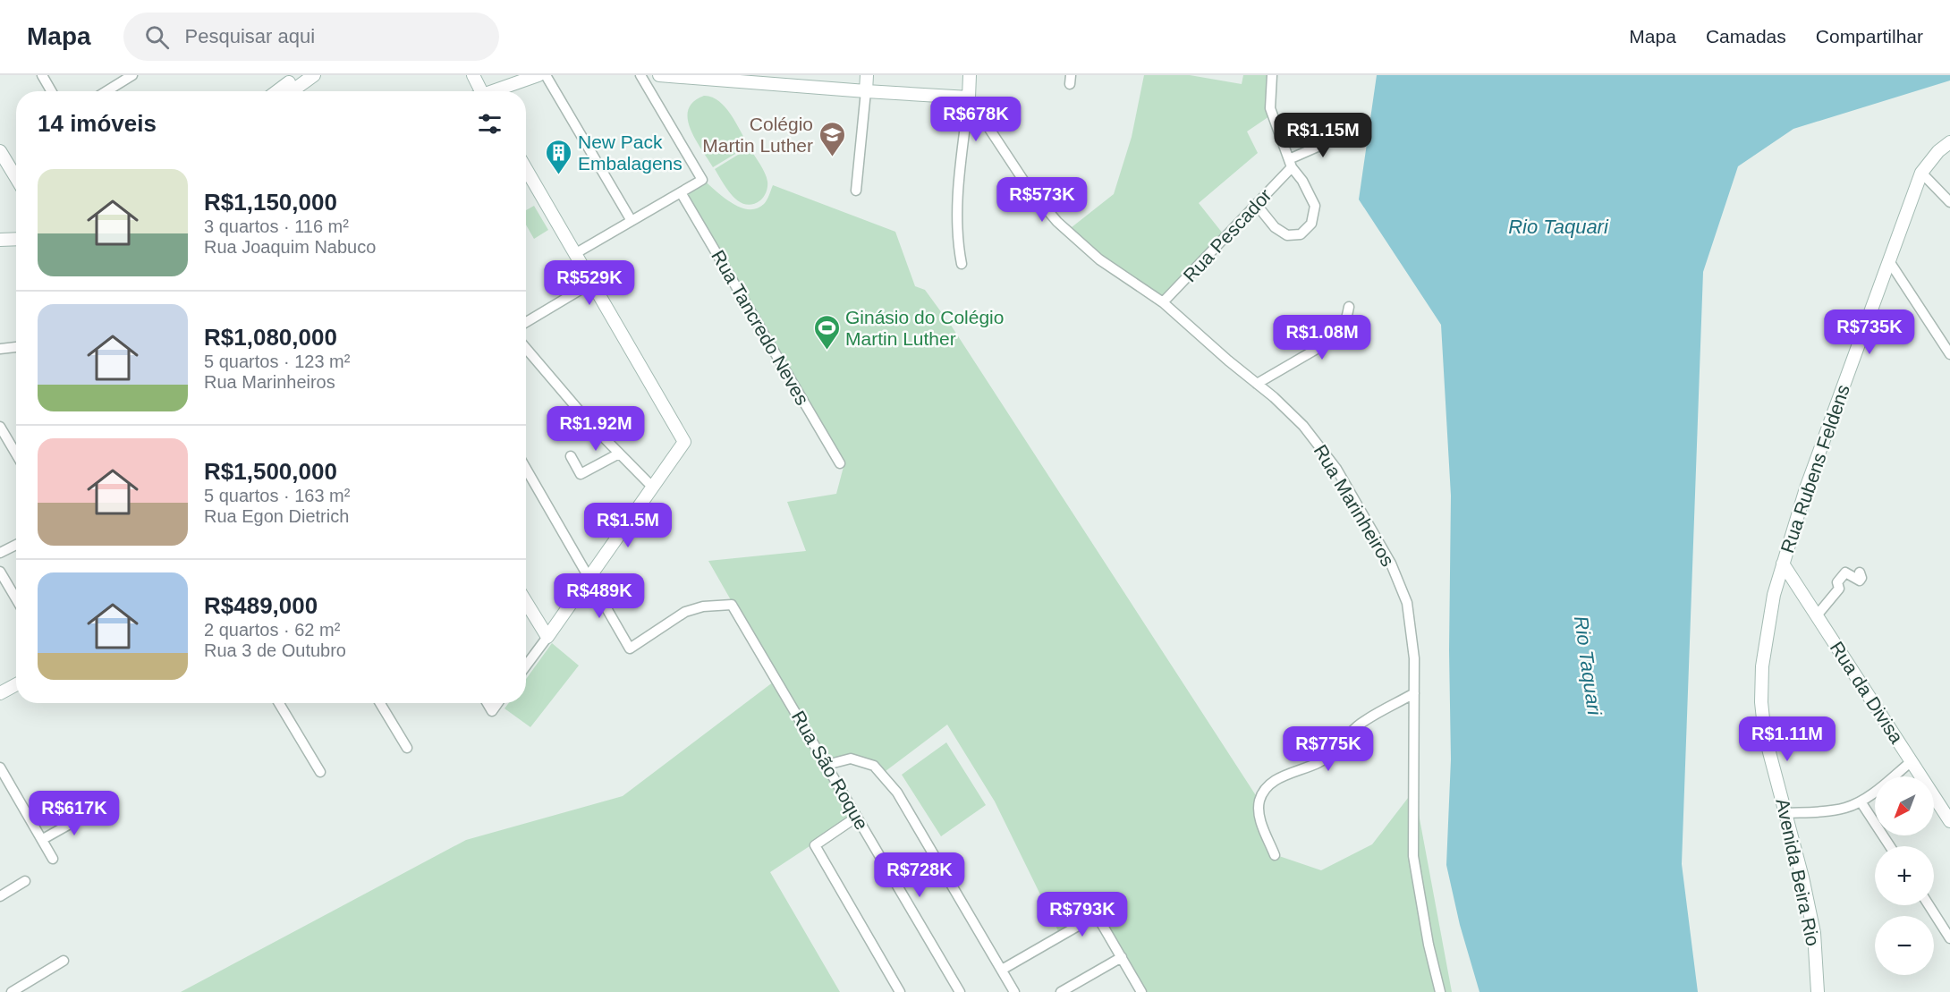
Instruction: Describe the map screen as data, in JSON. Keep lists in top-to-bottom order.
{
  "streets": {
    "street": [
      "Rua Pescador",
      "Rua Tancredo Neves",
      "Rua Rubens Feldens",
      "Rua Marinheiros",
      "Rua da Divisa",
      "Rua São Roque",
      "Avenida Beira Rio"
    ]
  },
  "crossings": [
    ["Rua Pescador", "Rua Marinheiros"],
    ["Rua Rubens Feldens", "Rua da Divisa"],
    ["Rua Rubens Feldens", "Avenida Beira Rio"],
    ["Rua da Divisa", "Avenida Beira Rio"]
  ],
  "water": ["Rio Taquari"],
  "places": {
    "school or university": ["Colégio Martin Luther"],
    "building": ["New Pack Embalagens"],
    "sports": ["Ginásio do Colégio Martin Luther"]
  },
  "north": "bottom left",
  "page": {
    "header": "Mapa",
    "search": "Pesquisar aqui",
    "nav": ["Mapa", "Camadas", "Compartilhar"],
    "heading": "14 imóveis",
    "price": [
      "R$678K",
      "R$1.15M",
      "R$573K",
      "R$529K",
      "R$735K",
      "R$1.08M",
      "R$1.92M",
      "R$1.5M",
      "R$489K",
      "R$1.11M",
      "R$775K",
      "R$617K",
      "R$728K",
      "R$793K"
    ],
    "list": [
      {
        "name": "R$1,150,000",
        "note": "3 quartos · 116 m² · Rua Joaquim Nabuco"
      },
      {
        "name": "R$1,080,000",
        "note": "5 quartos · 123 m² · Rua Marinheiros"
      },
      {
        "name": "R$1,500,000",
        "note": "5 quartos · 163 m² · Rua Egon Dietrich"
      },
      {
        "name": "R$489,000",
        "note": "2 quartos · 62 m² · Rua 3 de Outubro"
      }
    ],
    "map_buttons": ["+", "−"]
  }
}
